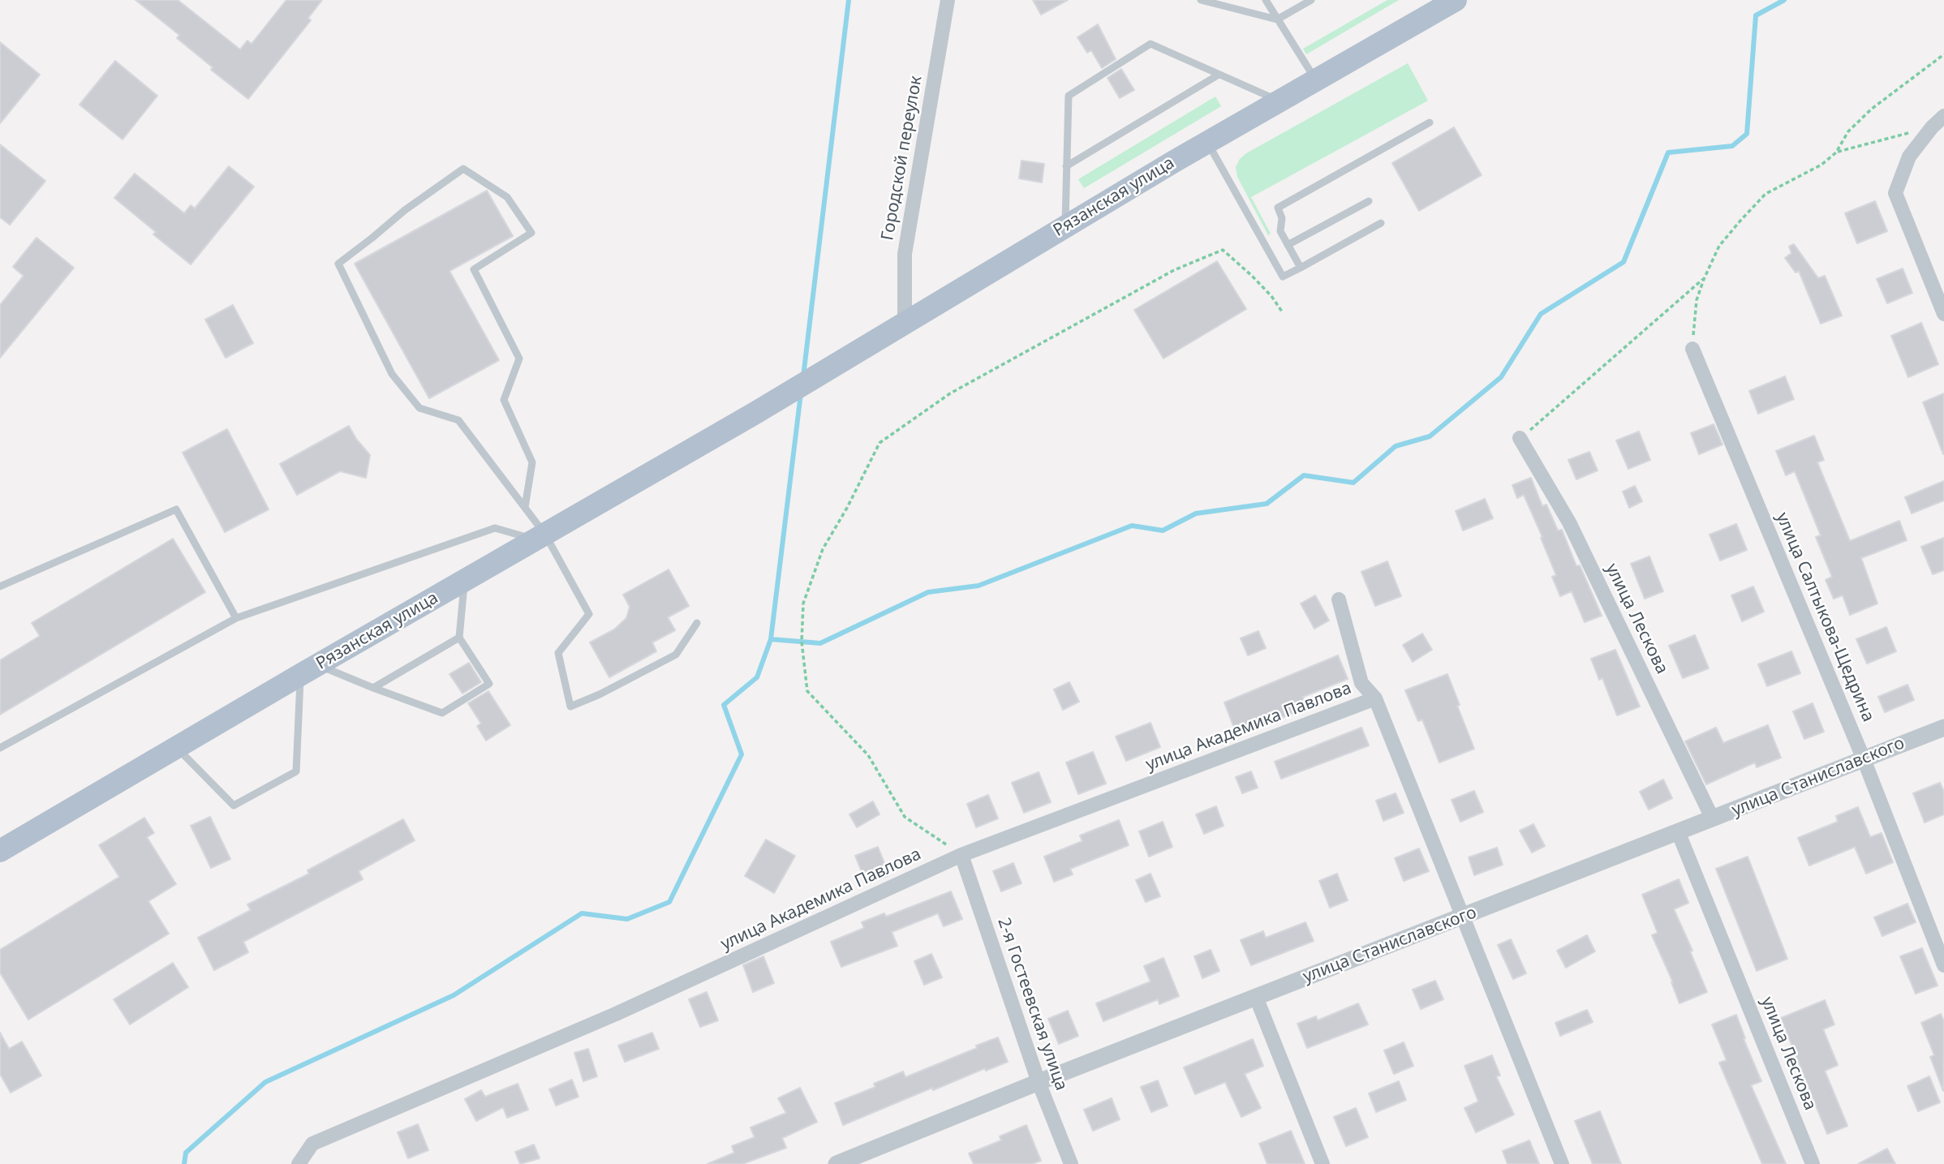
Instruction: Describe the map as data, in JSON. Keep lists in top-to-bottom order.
{
  "streets": {
    "main road": ["Рязанская улица"],
    "street": [
      "Городской переулок",
      "улица Салтыкова-Щедрина",
      "улица Лескова",
      "улица Академика Павлова",
      "улица Станиславского",
      "2-я Гостеевская улица"
    ]
  },
  "crossings": [
    ["Городской переулок", "Рязанская улица"],
    ["улица Салтыкова-Щедрина", "улица Станиславского"],
    ["улица Лескова", "улица Станиславского"],
    ["улица Академика Павлова", "2-я Гостеевская улица"],
    ["улица Станиславского", "2-я Гостеевская улица"]
  ]
}
